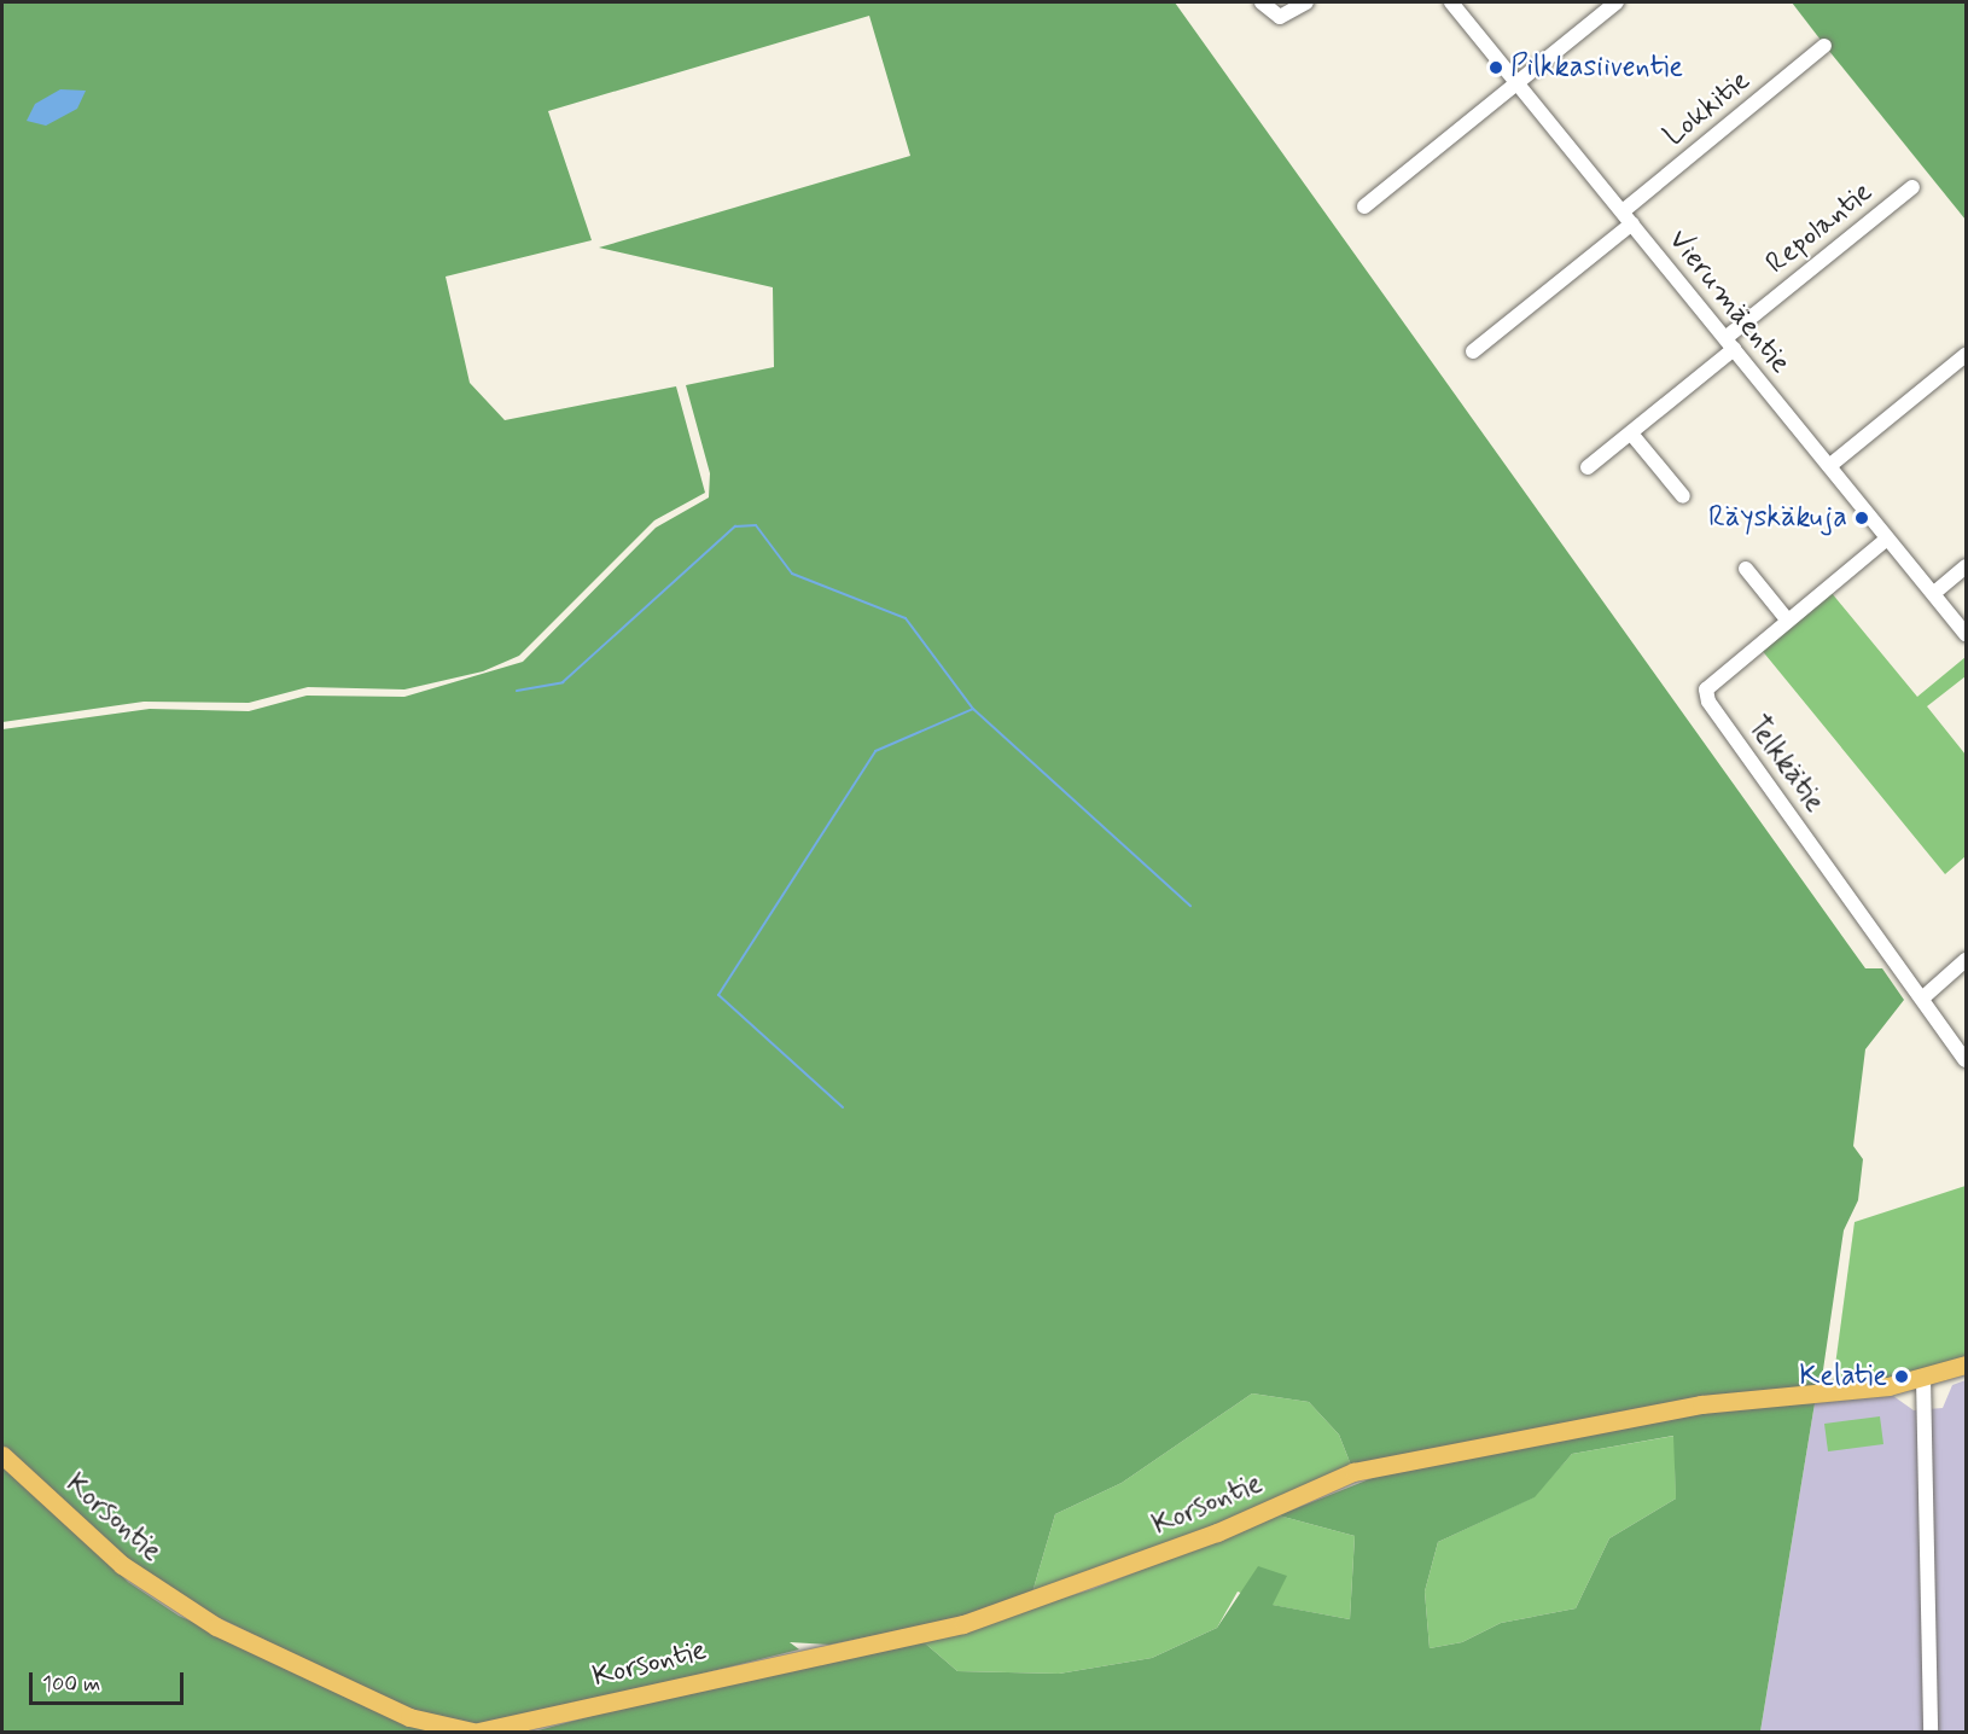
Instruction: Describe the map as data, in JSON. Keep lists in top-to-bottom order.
{
  "streets": {
    "main road": ["Korsontie"],
    "street": [
      "Lokkitie",
      "Repolantie",
      "Vierumäentie",
      "Telkkätie"
    ]
  },
  "crossings": [
    ["Lokkitie", "Vierumäentie"],
    ["Repolantie", "Vierumäentie"],
    ["Vierumäentie", "Telkkätie"]
  ],
  "places": ["Pilkkasiiventie", "Räyskäkuja", "Kelatie"],
  "scale_bar": "100 m"
}
